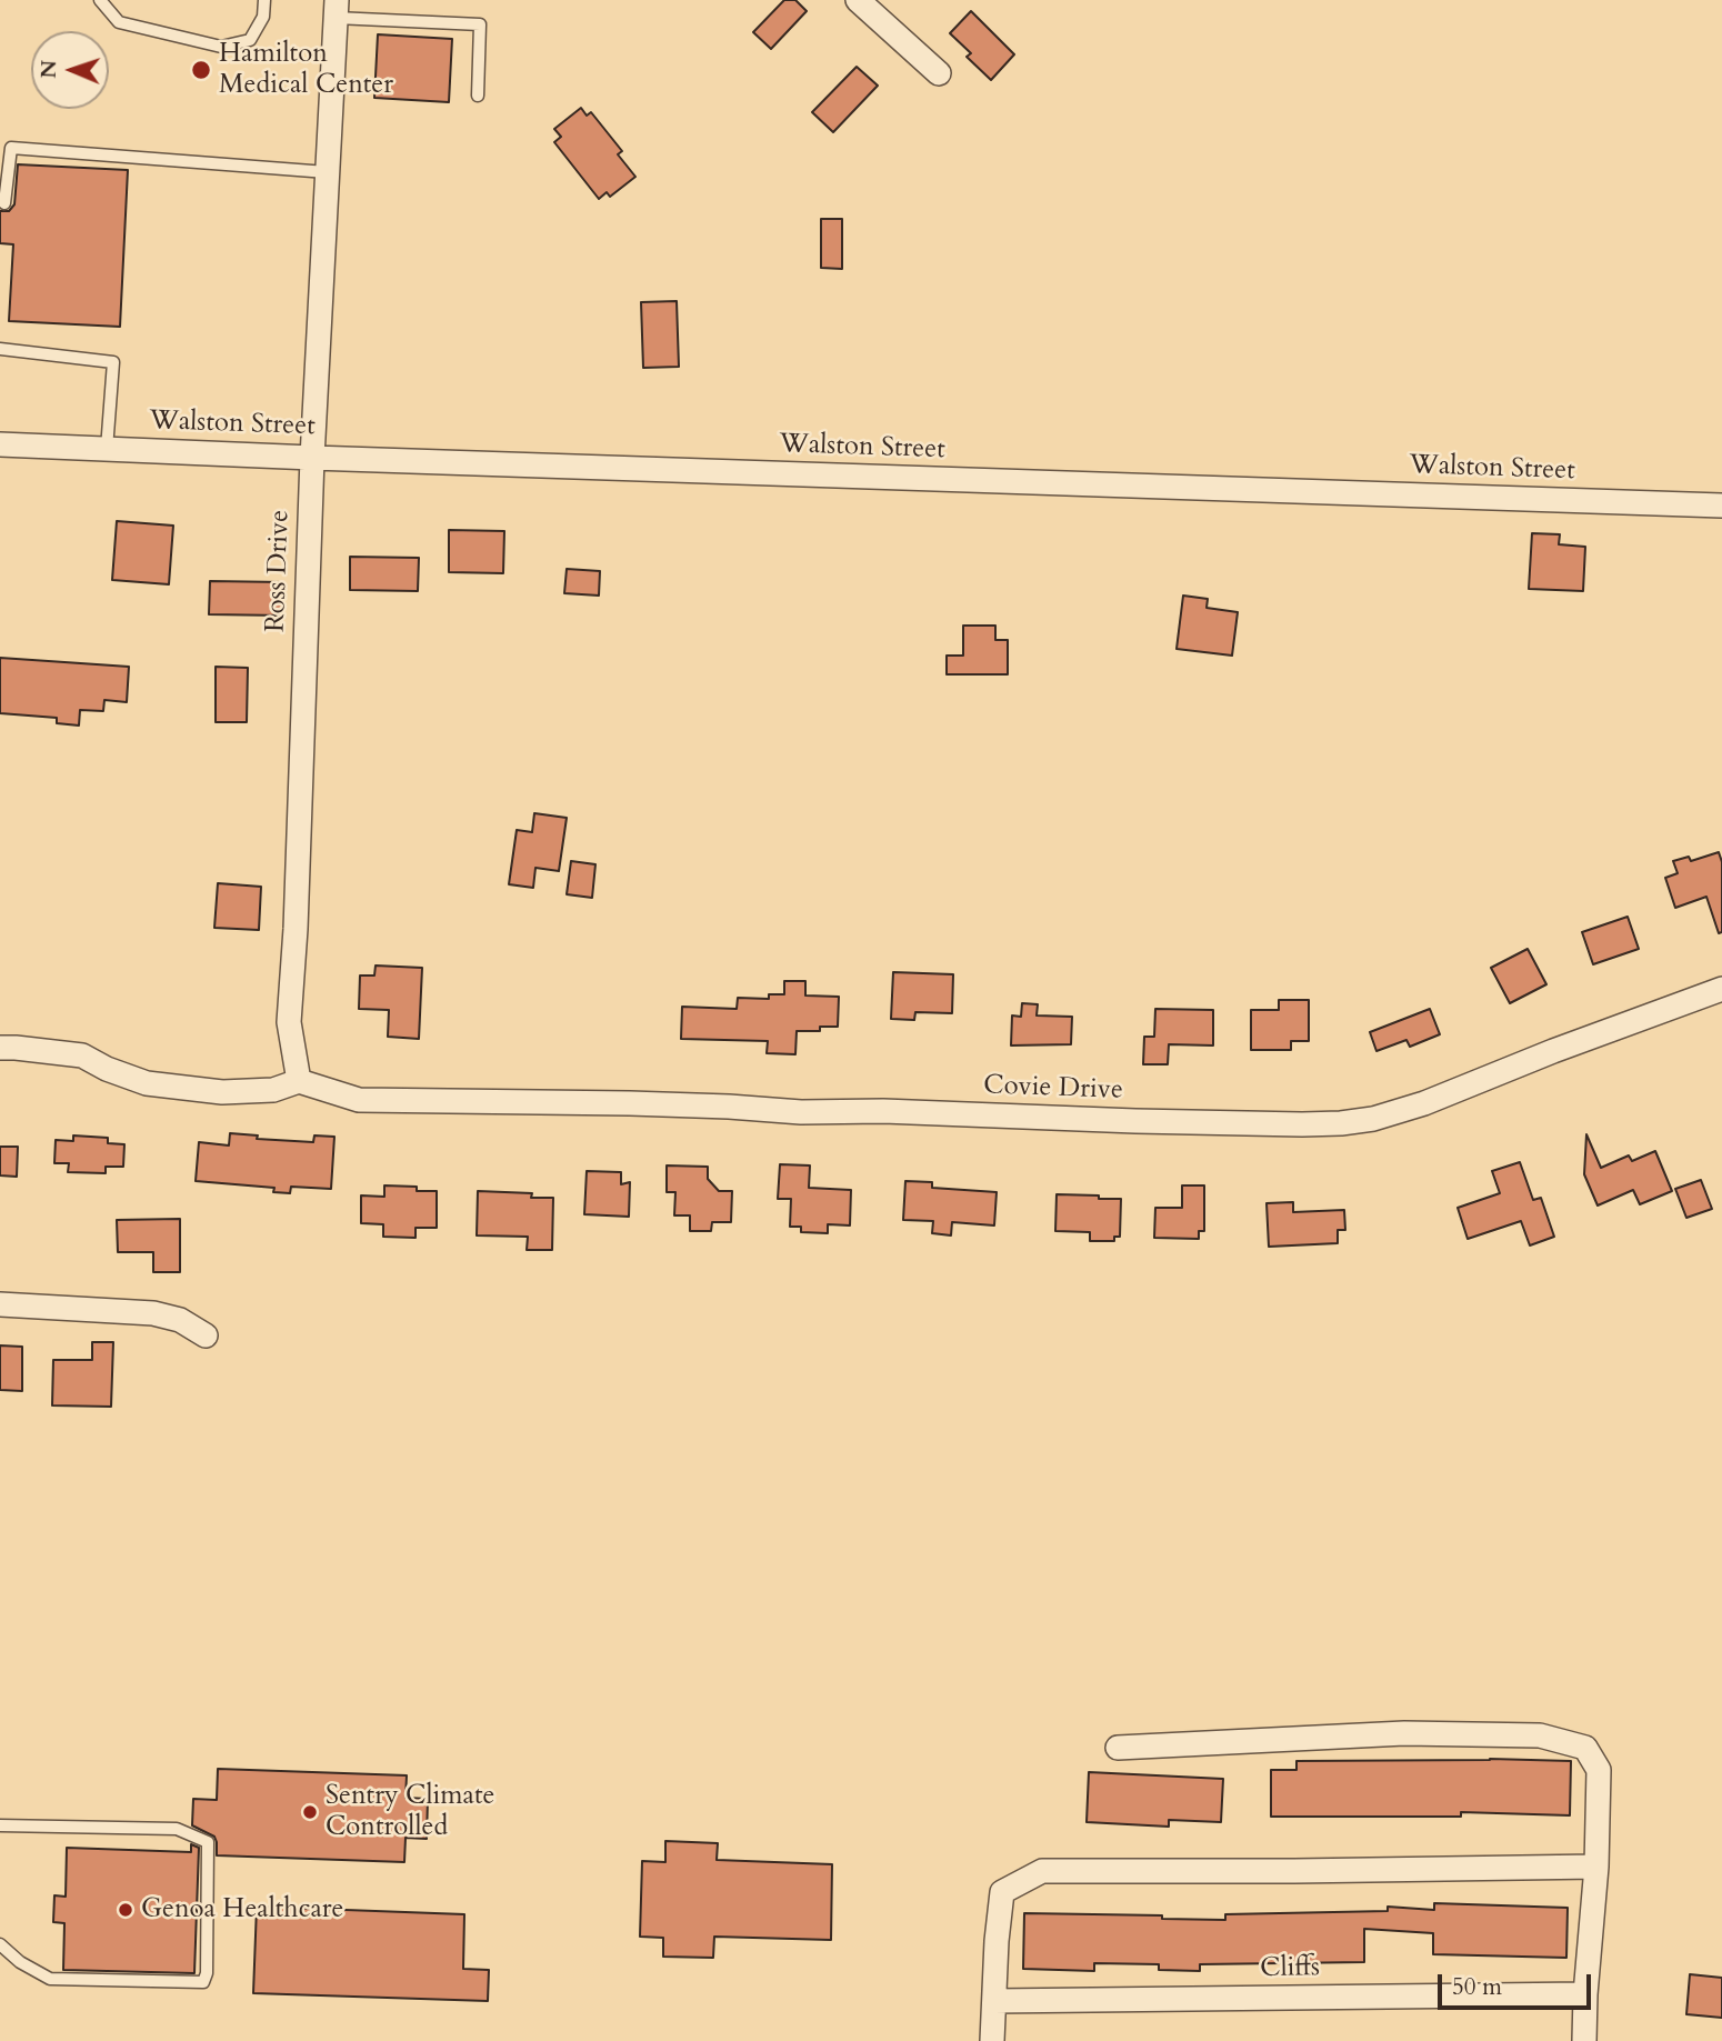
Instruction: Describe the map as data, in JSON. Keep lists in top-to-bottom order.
{
  "streets": {
    "street": [
      "Walston Street",
      "Ross Drive",
      "Covie Drive",
      "Cliffs"
    ]
  },
  "crossings": [
    ["Walston Street", "Ross Drive"],
    ["Ross Drive", "Covie Drive"]
  ],
  "places": ["Hamilton Medical Center", "Sentry Climate Controlled", "Genoa Healthcare"],
  "scale_bar": "50 m",
  "north": "left"
}
